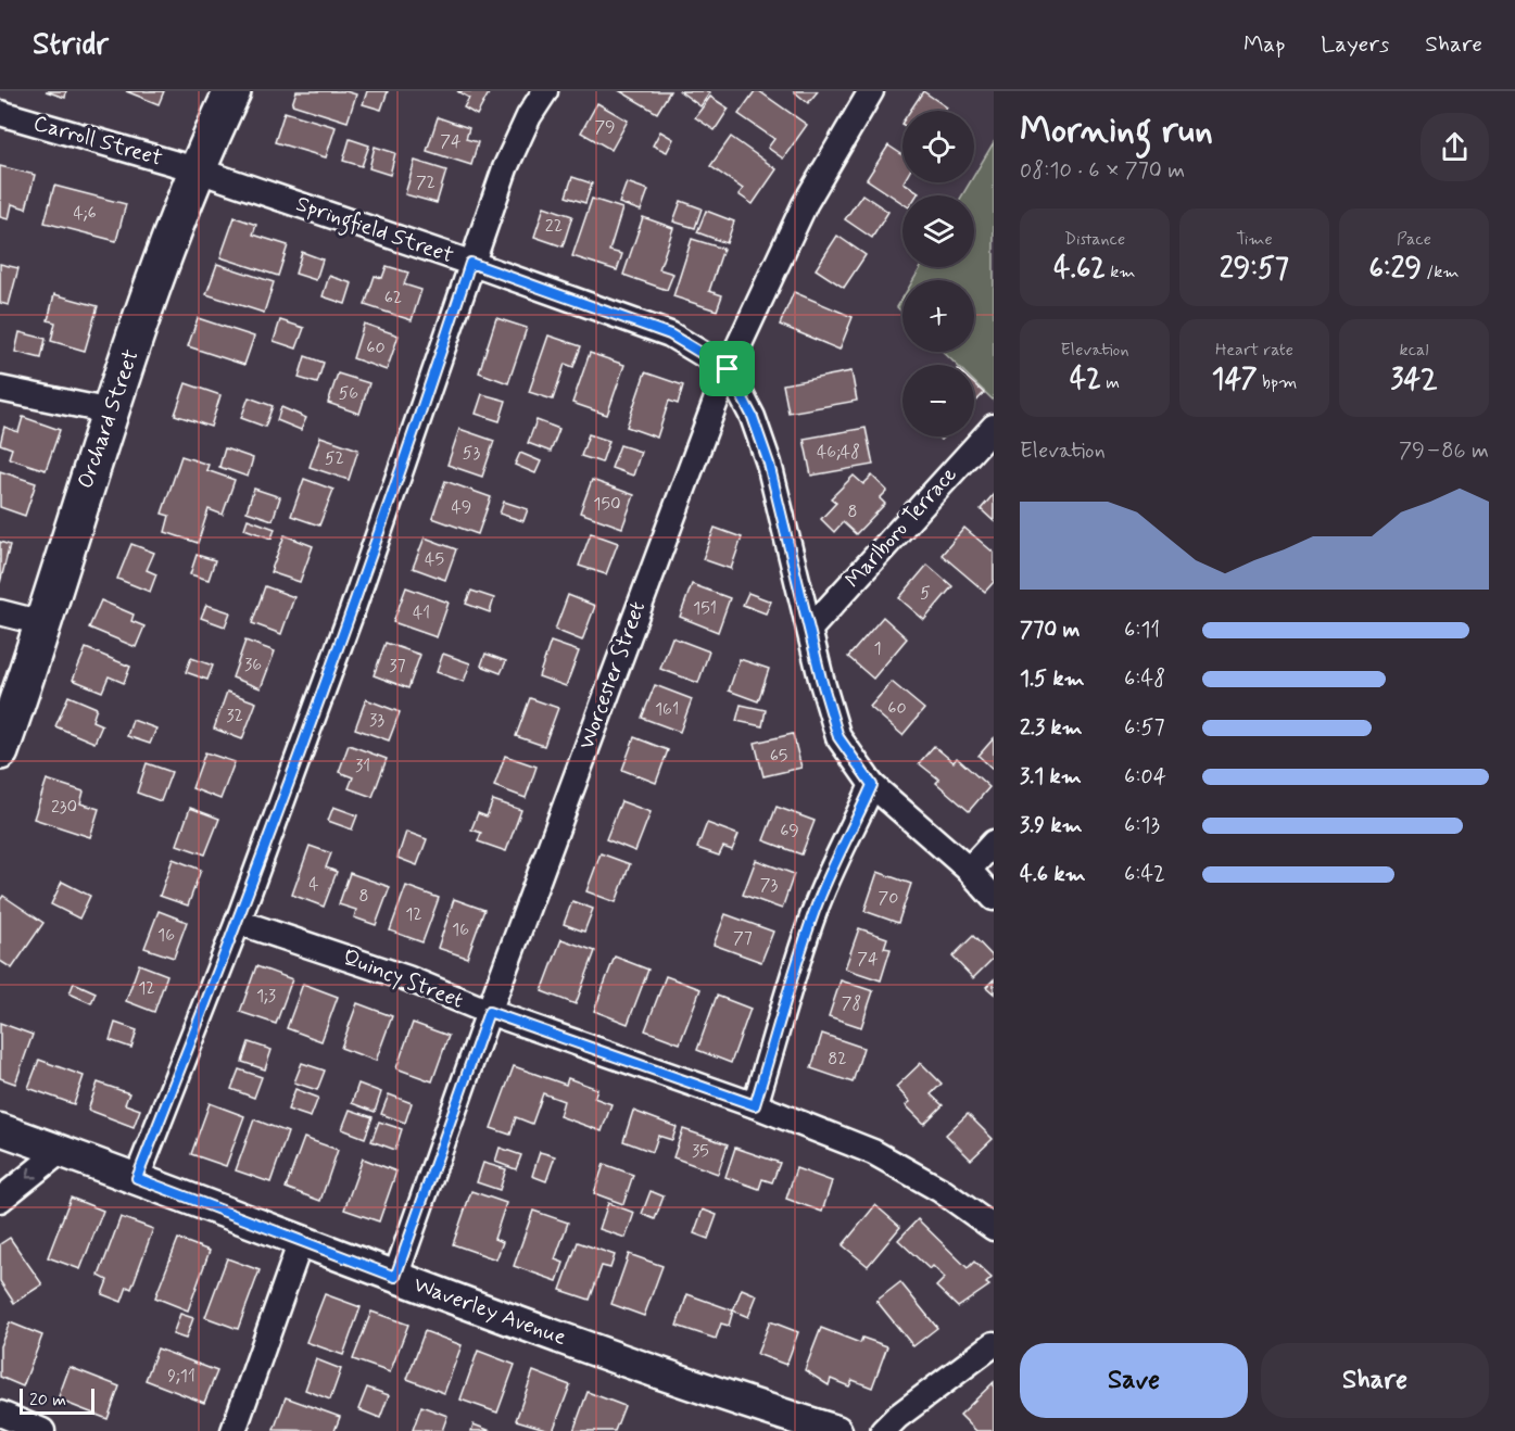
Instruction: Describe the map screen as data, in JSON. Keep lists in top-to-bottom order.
{
  "streets": {
    "main road": ["Orchard Street"],
    "street": [
      "Carroll Street",
      "Springfield Street",
      "Marlboro Terrace",
      "Worcester Street",
      "Quincy Street",
      "Waverley Avenue"
    ]
  },
  "crossings": [
    ["Carroll Street", "Springfield Street"],
    ["Carroll Street", "Orchard Street"],
    ["Springfield Street", "Orchard Street"],
    ["Springfield Street", "Worcester Street"],
    ["Worcester Street", "Quincy Street"],
    ["Worcester Street", "Waverley Avenue"]
  ],
  "house_numbers": [
    "79",
    "74",
    "72",
    "4;6",
    "22",
    "62",
    "60",
    "56",
    "46;48",
    "53",
    "52",
    "150",
    "49",
    "8",
    "45",
    "5",
    "151",
    "41",
    "1",
    "36",
    "37",
    "60",
    "161",
    "32",
    "33",
    "65",
    "31",
    "230",
    "69",
    "4",
    "73",
    "8",
    "70",
    "12",
    "16",
    "16",
    "77",
    "74",
    "12",
    "1;3",
    "78",
    "82",
    "35",
    "9;11"
  ],
  "scale_bar": "20 m",
  "page": {
    "header": "Stridr",
    "nav": ["Map", "Layers", "Share"],
    "heading": ["Morning run", "08:10 · 6 × 770 m"],
    "map_buttons": ["+", "−"],
    "stats": [
      ["Distance", "4.62 km"],
      ["Time", "29:57"],
      ["Pace", "6:29 /km"],
      ["Elevation", "42 m"],
      ["Heart rate", "147 bpm"],
      ["kcal", "342"]
    ],
    "chart": ["Elevation", "79–86 m"],
    "list": [
      {
        "name": "770 m",
        "note": "6:11"
      },
      {
        "name": "1.5 km",
        "note": "6:48"
      },
      {
        "name": "2.3 km",
        "note": "6:57"
      },
      {
        "name": "3.1 km",
        "note": "6:04"
      },
      {
        "name": "3.9 km",
        "note": "6:13"
      },
      {
        "name": "4.6 km",
        "note": "6:42"
      }
    ],
    "buttons": ["Save", "Share"],
    "scale": "20 m"
  }
}
